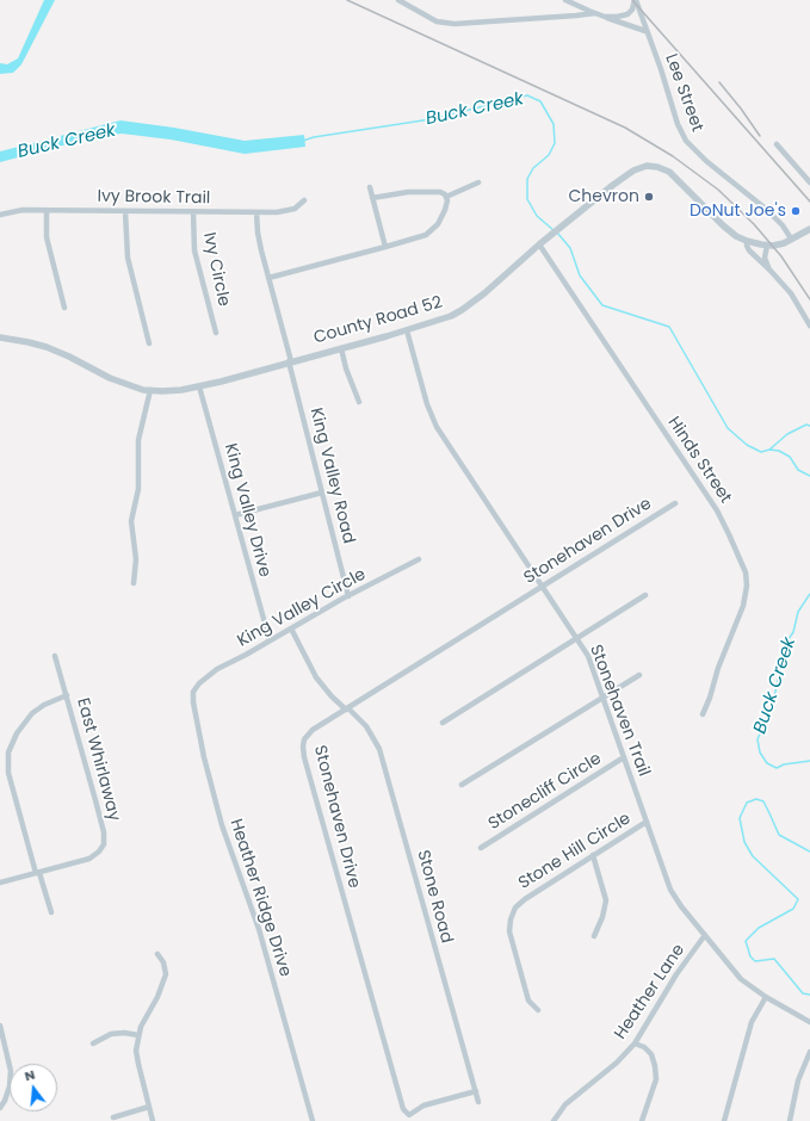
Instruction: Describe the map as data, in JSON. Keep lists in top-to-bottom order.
{
  "streets": {
    "street": [
      "Lee Street",
      "Ivy Brook Trail",
      "Ivy Circle",
      "County Road 52",
      "Hinds Street",
      "King Valley Road",
      "King Valley Drive",
      "Stonehaven Drive",
      "King Valley Circle",
      "Stonehaven Trail",
      "East Whirlaway",
      "Stonecliff Circle",
      "Stone Hill Circle",
      "Stone Road",
      "Heather Ridge Drive",
      "Heather Lane"
    ]
  },
  "crossings": [
    ["Lee Street", "County Road 52"],
    ["Ivy Brook Trail", "Ivy Circle"],
    ["Ivy Brook Trail", "King Valley Road"],
    ["County Road 52", "Hinds Street"],
    ["County Road 52", "King Valley Road"],
    ["County Road 52", "King Valley Drive"],
    ["County Road 52", "Stonehaven Trail"],
    ["King Valley Road", "King Valley Circle"],
    ["King Valley Drive", "King Valley Circle"],
    ["Stonehaven Drive", "Stonehaven Trail"],
    ["Stonehaven Drive", "Stone Road"],
    ["King Valley Circle", "Stone Road"],
    ["King Valley Circle", "Heather Ridge Drive"],
    ["Stonehaven Trail", "Stonecliff Circle"],
    ["Stonehaven Trail", "Stone Hill Circle"],
    ["Stonehaven Trail", "Heather Lane"]
  ],
  "water": ["Buck Creek"],
  "places": ["Chevron", "DoNut Joe's"],
  "north": "top"
}
